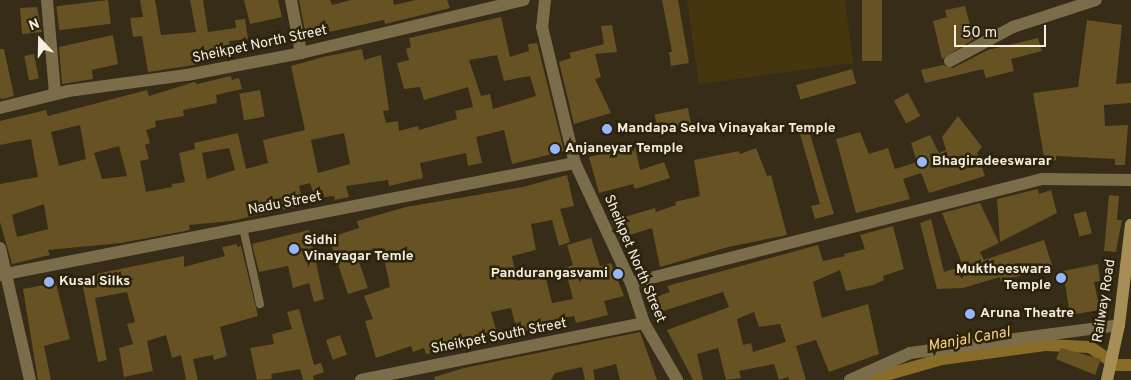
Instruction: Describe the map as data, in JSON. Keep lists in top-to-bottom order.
{
  "streets": {
    "main road": ["Railway Road"],
    "street": ["Sheikpet North Street", "Nadu Street", "Sheikpet South Street"]
  },
  "crossings": [
    ["Sheikpet North Street", "Nadu Street"],
    ["Sheikpet North Street", "Sheikpet South Street"]
  ],
  "water": ["Manjal Canal"],
  "places": [
    "Mandapa Selva Vinayakar Temple",
    "Anjaneyar Temple",
    "Bhagiradeeswarar",
    "Sidhi Vinayagar Temle",
    "Pandurangasvami",
    "Muktheeswara Temple",
    "Kusal Silks",
    "Aruna Theatre"
  ],
  "scale_bar": "50 m",
  "north": "top"
}
